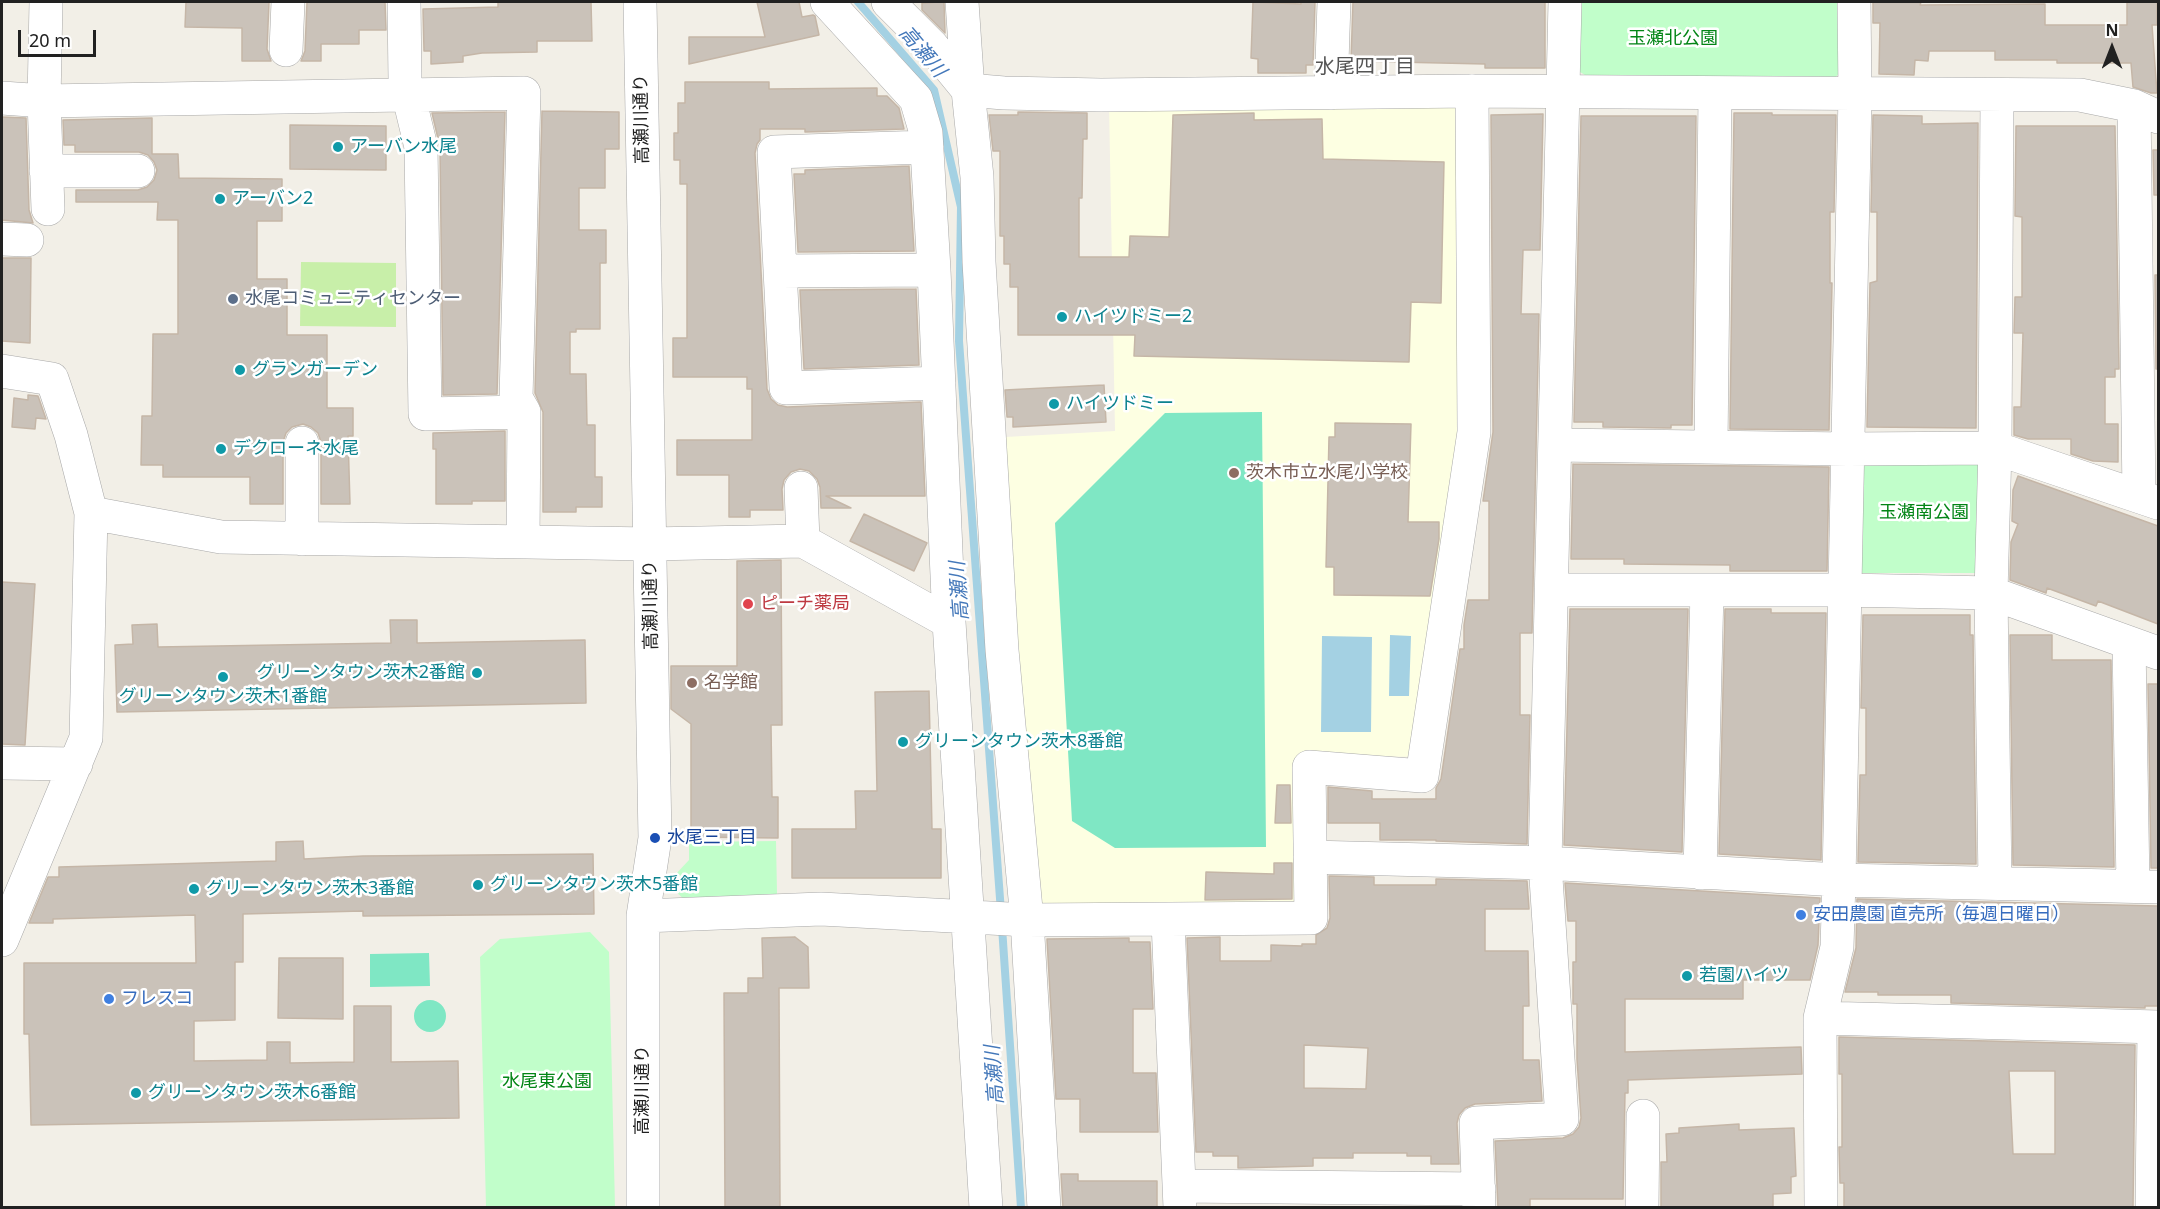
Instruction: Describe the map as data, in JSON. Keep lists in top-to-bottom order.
{
  "streets": {
    "street": ["高瀬川通り"]
  },
  "districts": ["水尾四丁目"],
  "water": ["高瀬川"],
  "parks": ["玉瀬北公園", "玉瀬南公園", "水尾東公園"],
  "places": [
    "アーバン水尾",
    "アーバン2",
    "水尾コミュニティセンター",
    "ハイツドミー2",
    "グランガーデン",
    "ハイツドミー",
    "デクローネ水尾",
    "茨木市立水尾小学校",
    "ピーチ薬局",
    "グリーンタウン茨木2番館",
    "グリーンタウン茨木1番館",
    "名学館",
    "グリーンタウン茨木8番館",
    "水尾三丁目",
    "グリーンタウン茨木5番館",
    "グリーンタウン茨木3番館",
    "安田農園 直売所（毎週日曜日）",
    "若園ハイツ",
    "フレスコ",
    "グリーンタウン茨木6番館"
  ],
  "scale_bar": "20 m",
  "north": "top"
}
